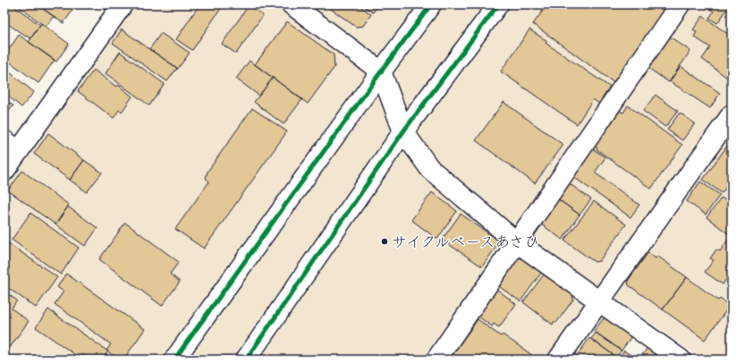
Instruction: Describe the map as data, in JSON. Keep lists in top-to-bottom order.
{
  "places": ["サイクルベースあさひ"]
}
